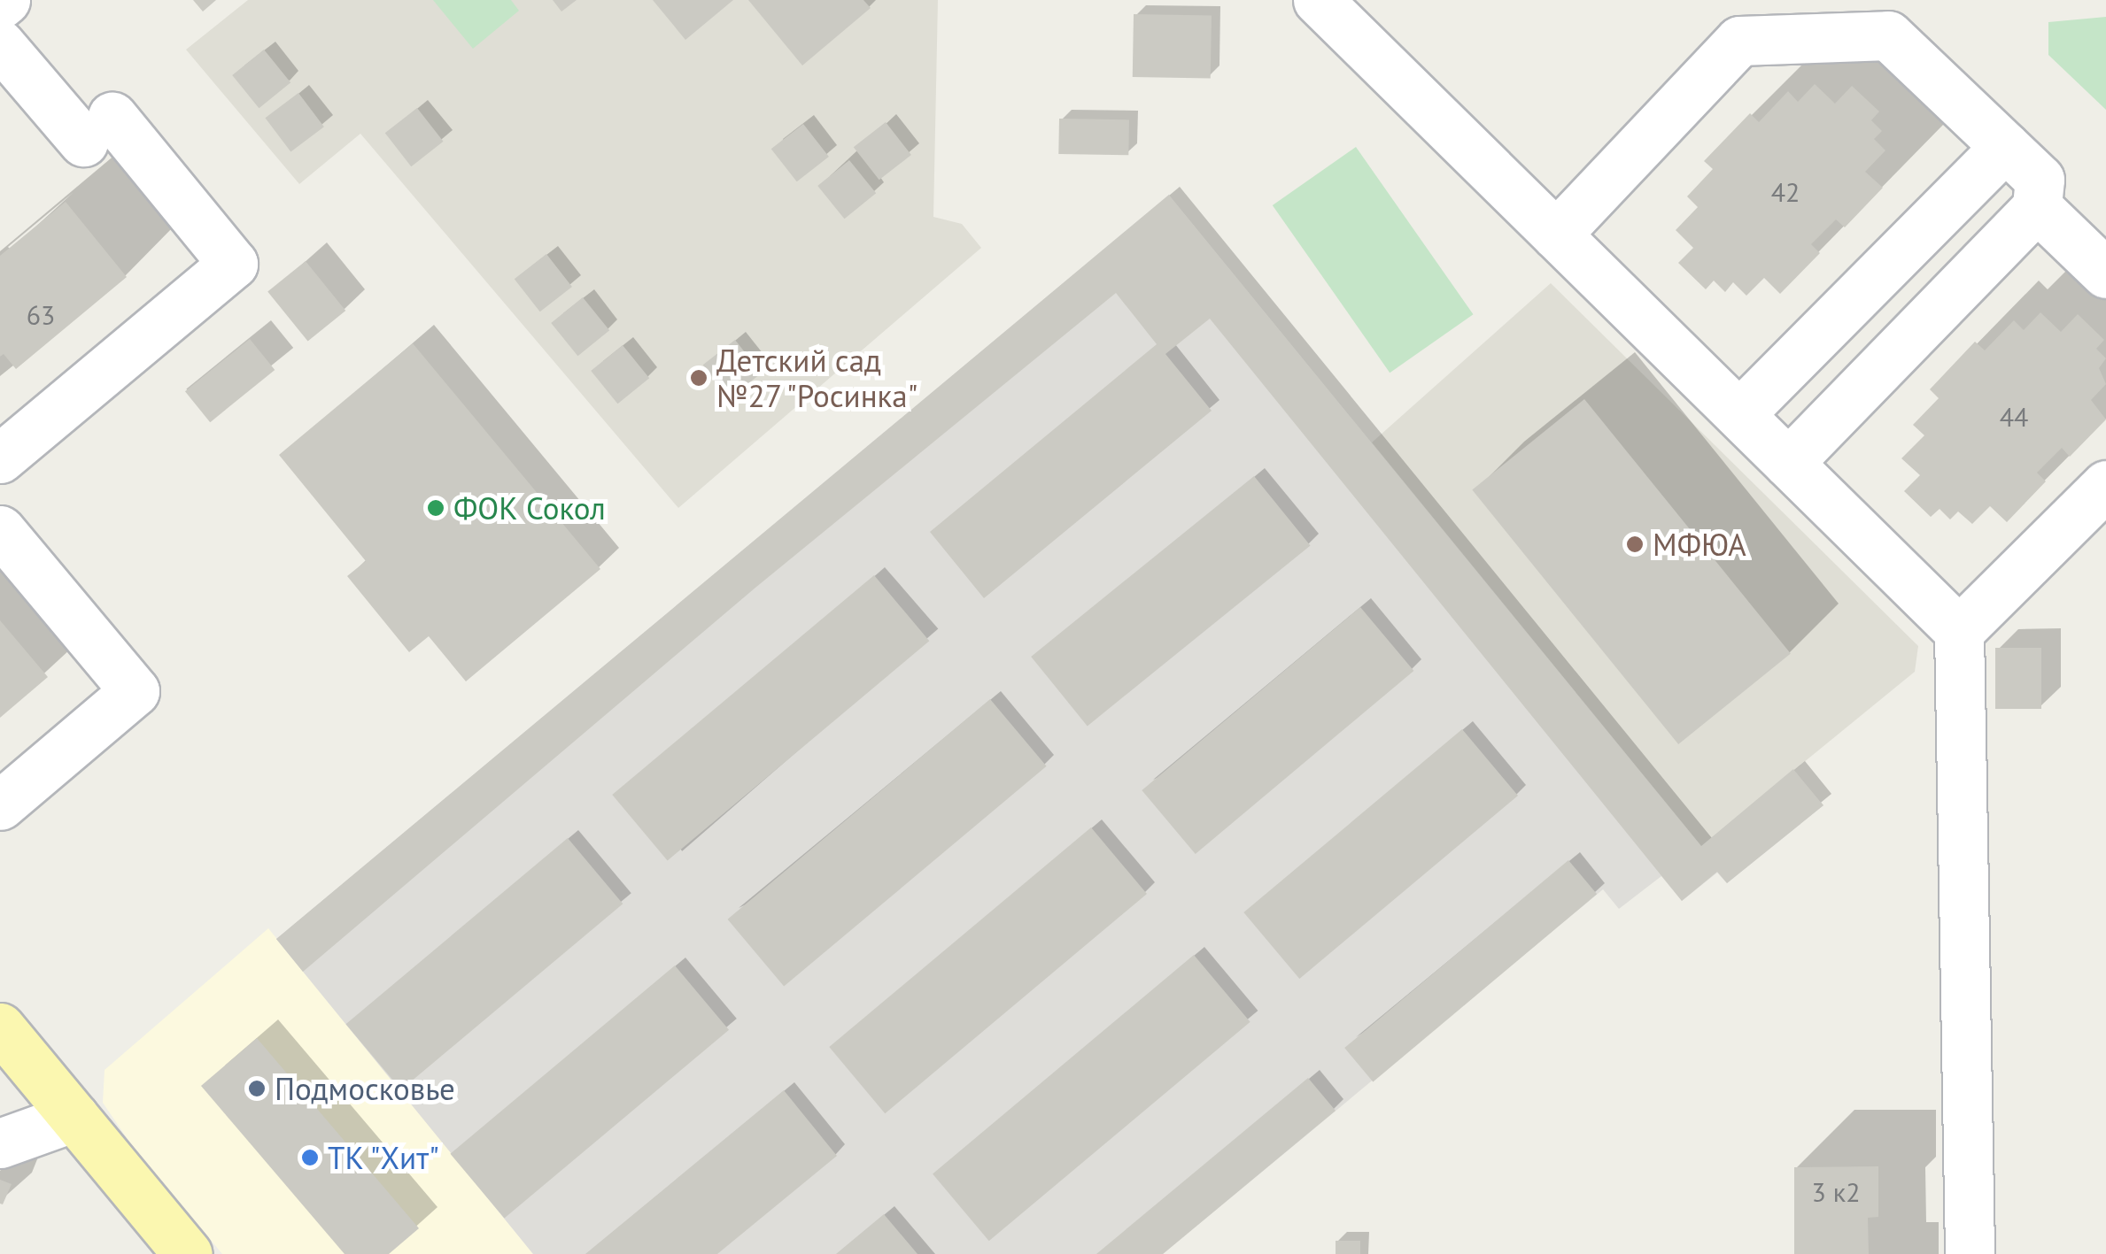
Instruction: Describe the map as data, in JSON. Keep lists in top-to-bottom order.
{
  "places": [
    "Детский сад №27 \"Росинка\"",
    "ФОК Сокол",
    "МФЮА",
    "Подмосковье",
    "ТК \"Хит\""
  ],
  "house_numbers": [
    "42",
    "63",
    "44",
    "3 к2"
  ]
}
